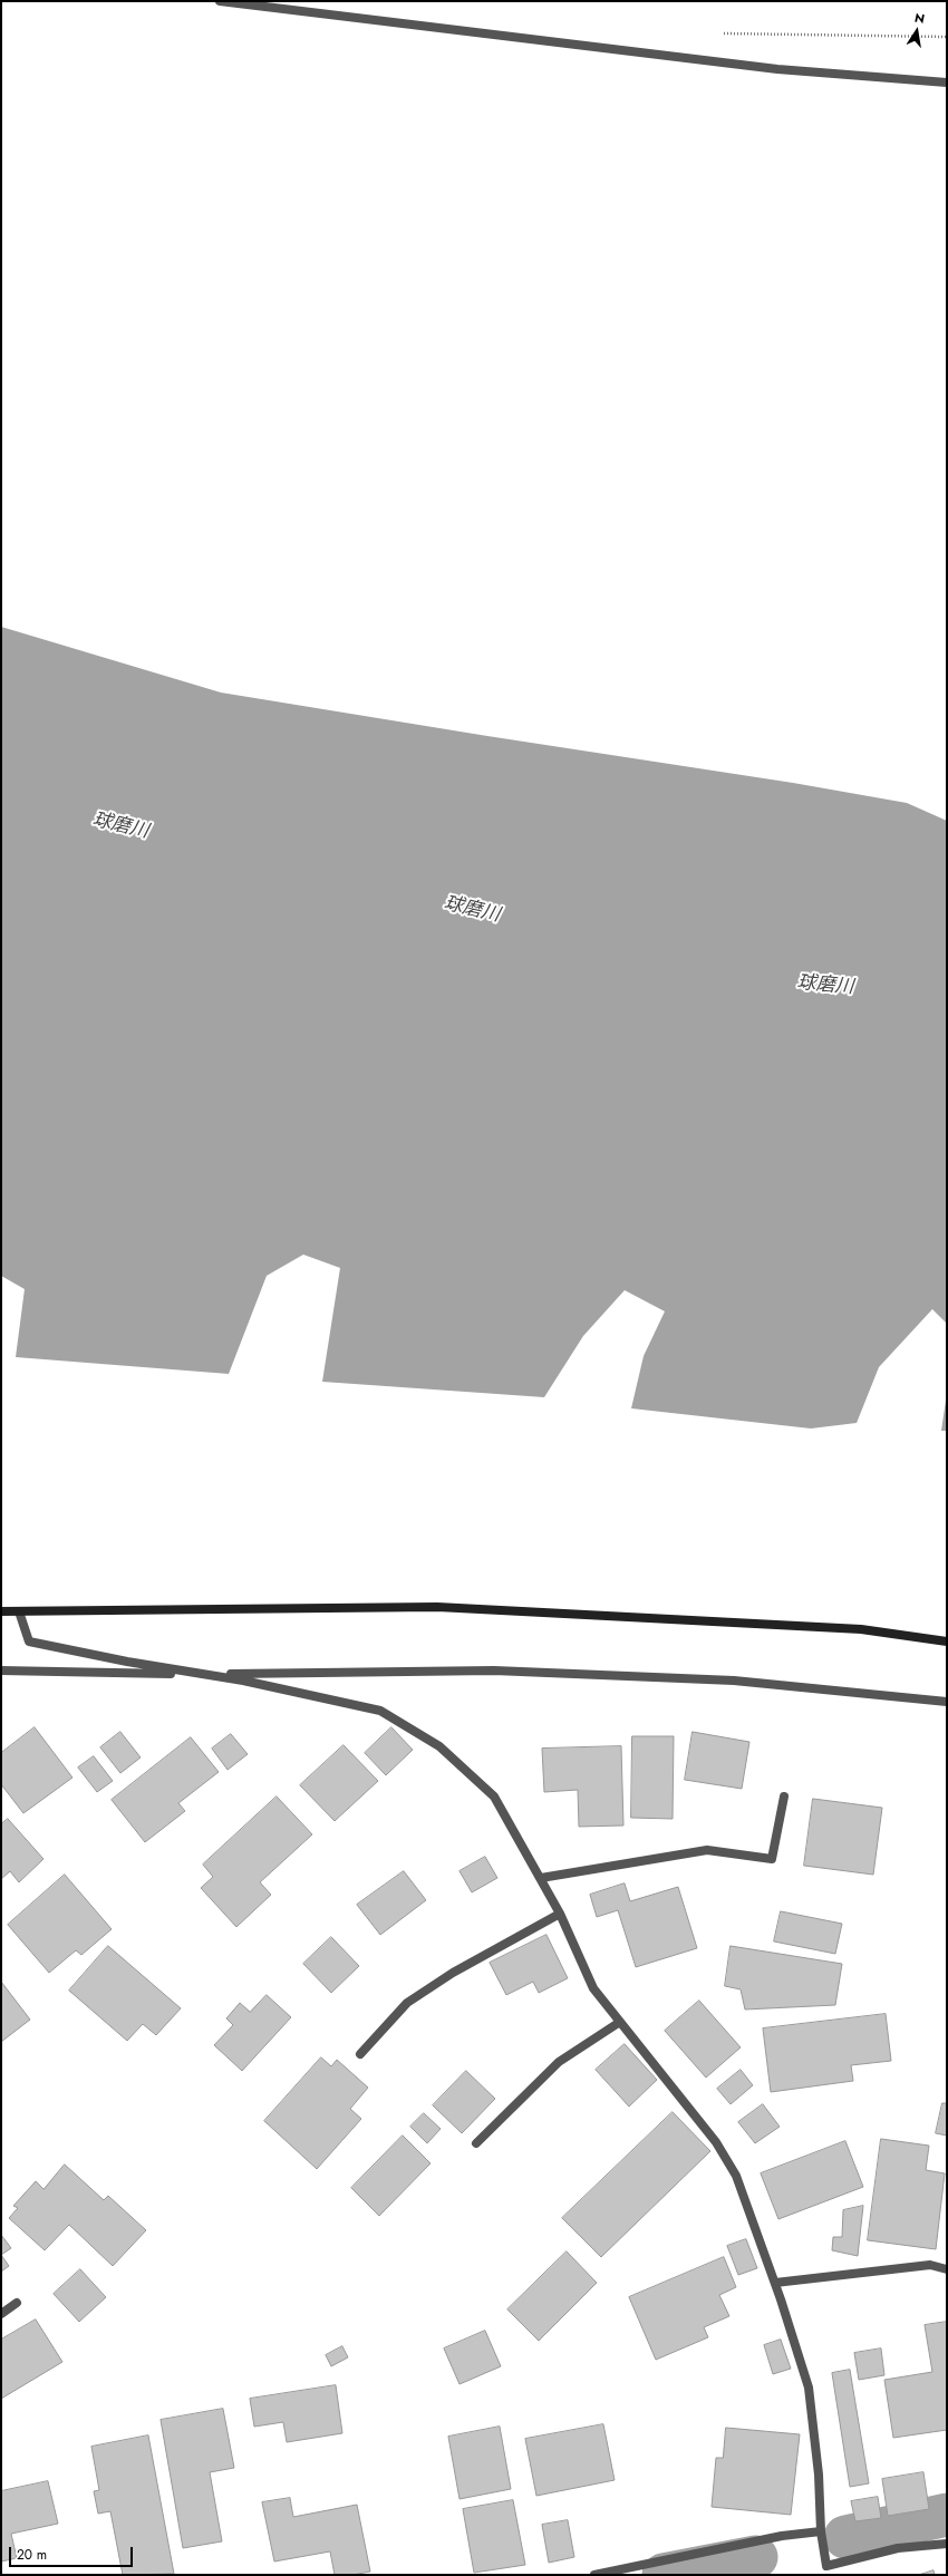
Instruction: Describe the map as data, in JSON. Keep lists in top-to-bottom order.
{
  "water": ["球磨川"],
  "scale_bar": "20 m",
  "north": "top"
}
